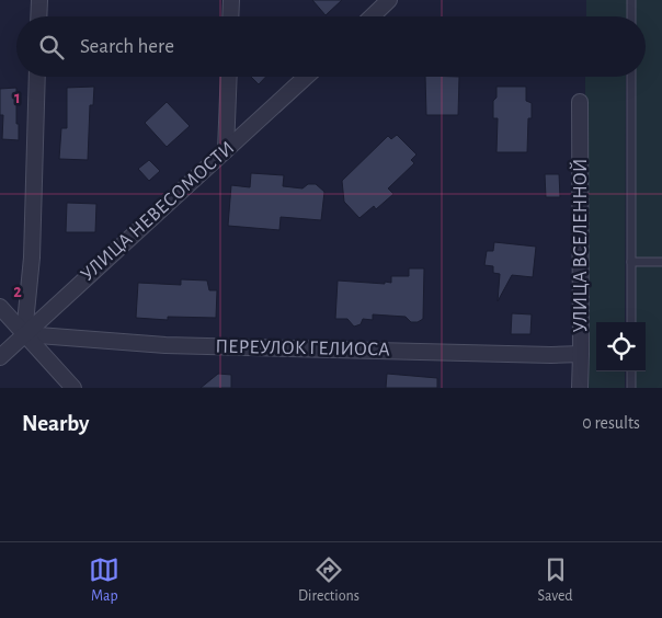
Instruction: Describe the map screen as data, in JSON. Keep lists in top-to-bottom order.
{
  "streets": {
    "street": ["УЛИЦА НЕВЕСОМОСТИ", "УЛИЦА ВСЕЛЕННОЙ", "ПЕРЕУЛОК ГЕЛИОСА"]
  },
  "crossings": [
    ["УЛИЦА НЕВЕСОМОСТИ", "ПЕРЕУЛОК ГЕЛИОСА"],
    ["УЛИЦА ВСЕЛЕННОЙ", "ПЕРЕУЛОК ГЕЛИОСА"]
  ],
  "page": {
    "search": "Search here",
    "heading": ["Nearby", "0 results"],
    "nav": ["Map", "Directions", "Saved"]
  },
  "grid": {
    "rows": ["1", "2"]
  }
}
